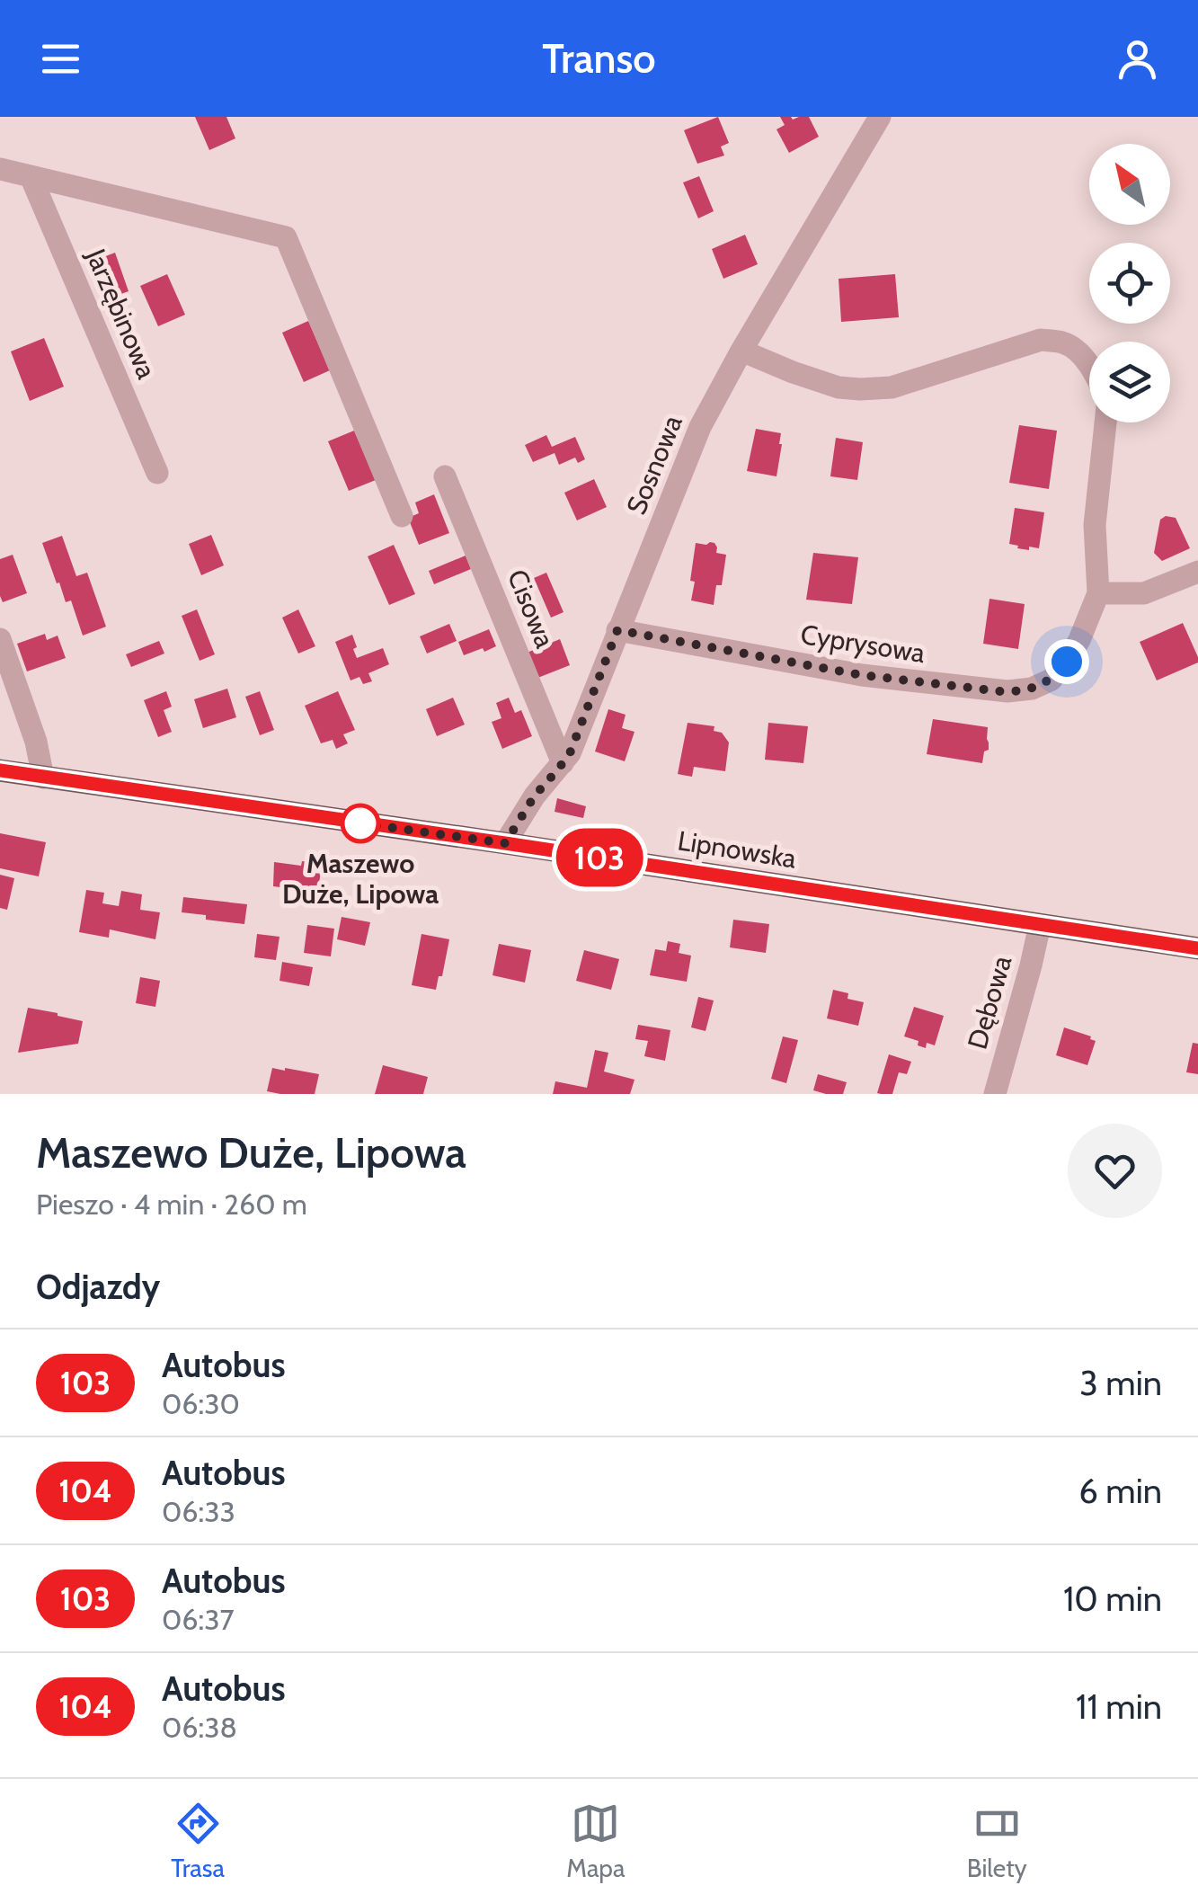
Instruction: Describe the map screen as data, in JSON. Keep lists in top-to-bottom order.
{
  "streets": {
    "main road": ["Lipnowska"],
    "street": [
      "Jarzębinowa",
      "Sosnowa",
      "Cisowa",
      "Cyprysowa",
      "Dębowa"
    ]
  },
  "crossings": [
    ["Sosnowa", "Cisowa"],
    ["Sosnowa", "Cyprysowa"],
    ["Sosnowa", "Lipnowska"],
    ["Lipnowska", "Dębowa"]
  ],
  "places": ["Maszewo Duże, Lipowa"],
  "lines": ["bus line 103"],
  "north": "top left",
  "page": {
    "header": "Transo",
    "on_map": "103",
    "heading": [
      ["Maszewo Duże, Lipowa", "Pieszo · 4 min · 260 m"],
      "Odjazdy"
    ],
    "list": [
      {
        "mark": "103",
        "name": "Autobus",
        "note": "06:30",
        "value": "3 min"
      },
      {
        "mark": "104",
        "name": "Autobus",
        "note": "06:33",
        "value": "6 min"
      },
      {
        "mark": "103",
        "name": "Autobus",
        "note": "06:37",
        "value": "10 min"
      },
      {
        "mark": "104",
        "name": "Autobus",
        "note": "06:38",
        "value": "11 min"
      }
    ],
    "tabs": ["Trasa", "Mapa", "Bilety"]
  }
}
